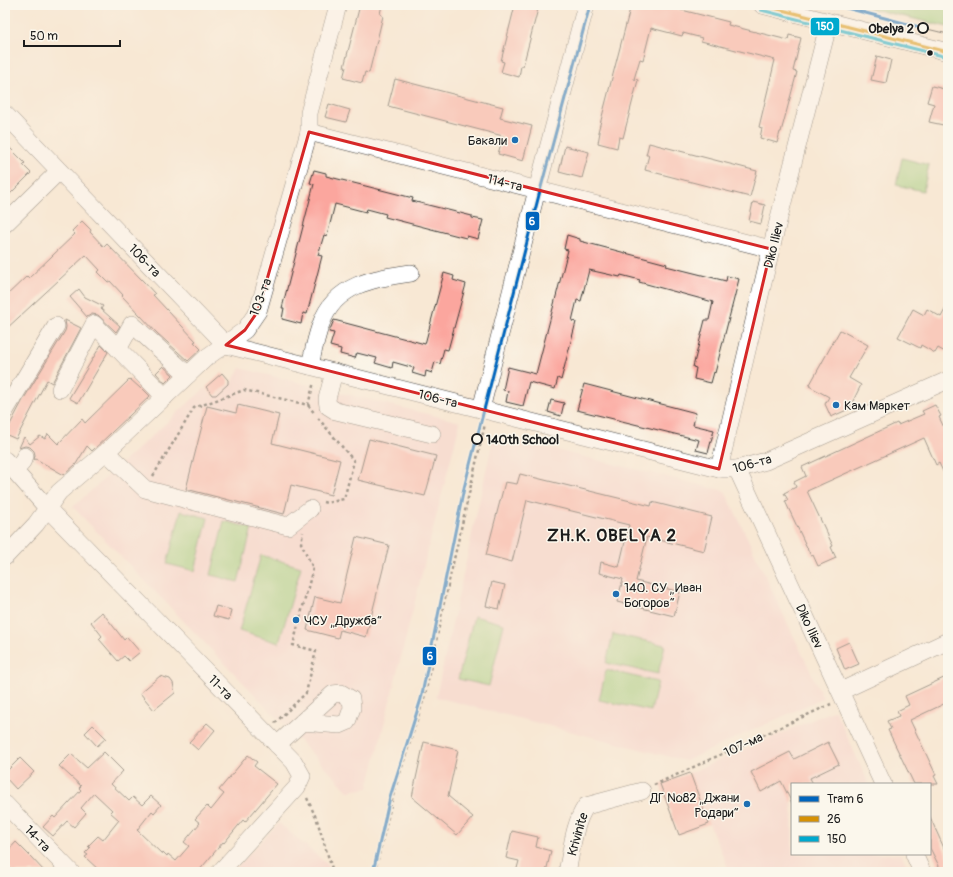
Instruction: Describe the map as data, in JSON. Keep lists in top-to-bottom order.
{
  "streets": {
    "street": [
      "114-та",
      "Diko Iliev",
      "106-та",
      "103-та",
      "11-та",
      "Krivinite",
      "14-та"
    ],
    "path": ["107-ма"]
  },
  "crossings": [
    ["114-та", "Diko Iliev"],
    ["114-та", "103-та"],
    ["Diko Iliev", "106-та"],
    ["Diko Iliev", "107-ма"],
    ["106-та", "103-та"],
    ["103-та", "11-та"],
    ["107-ма", "Krivinite"]
  ],
  "districts": ["ZH.K. OBELYA 2"],
  "places": [
    "Obelya 2",
    "Бакали",
    "Кам Маркет",
    "140th School",
    "140. СУ „Иван Богоров“",
    "ЧСУ „Дружба“",
    "ДГ №82 „Джани Родари“"
  ],
  "lines": ["tram line 6", "transit line 26", "transit line 150"],
  "legend": ["Tram 6", "26", "150"],
  "scale_bar": "50 m"
}
